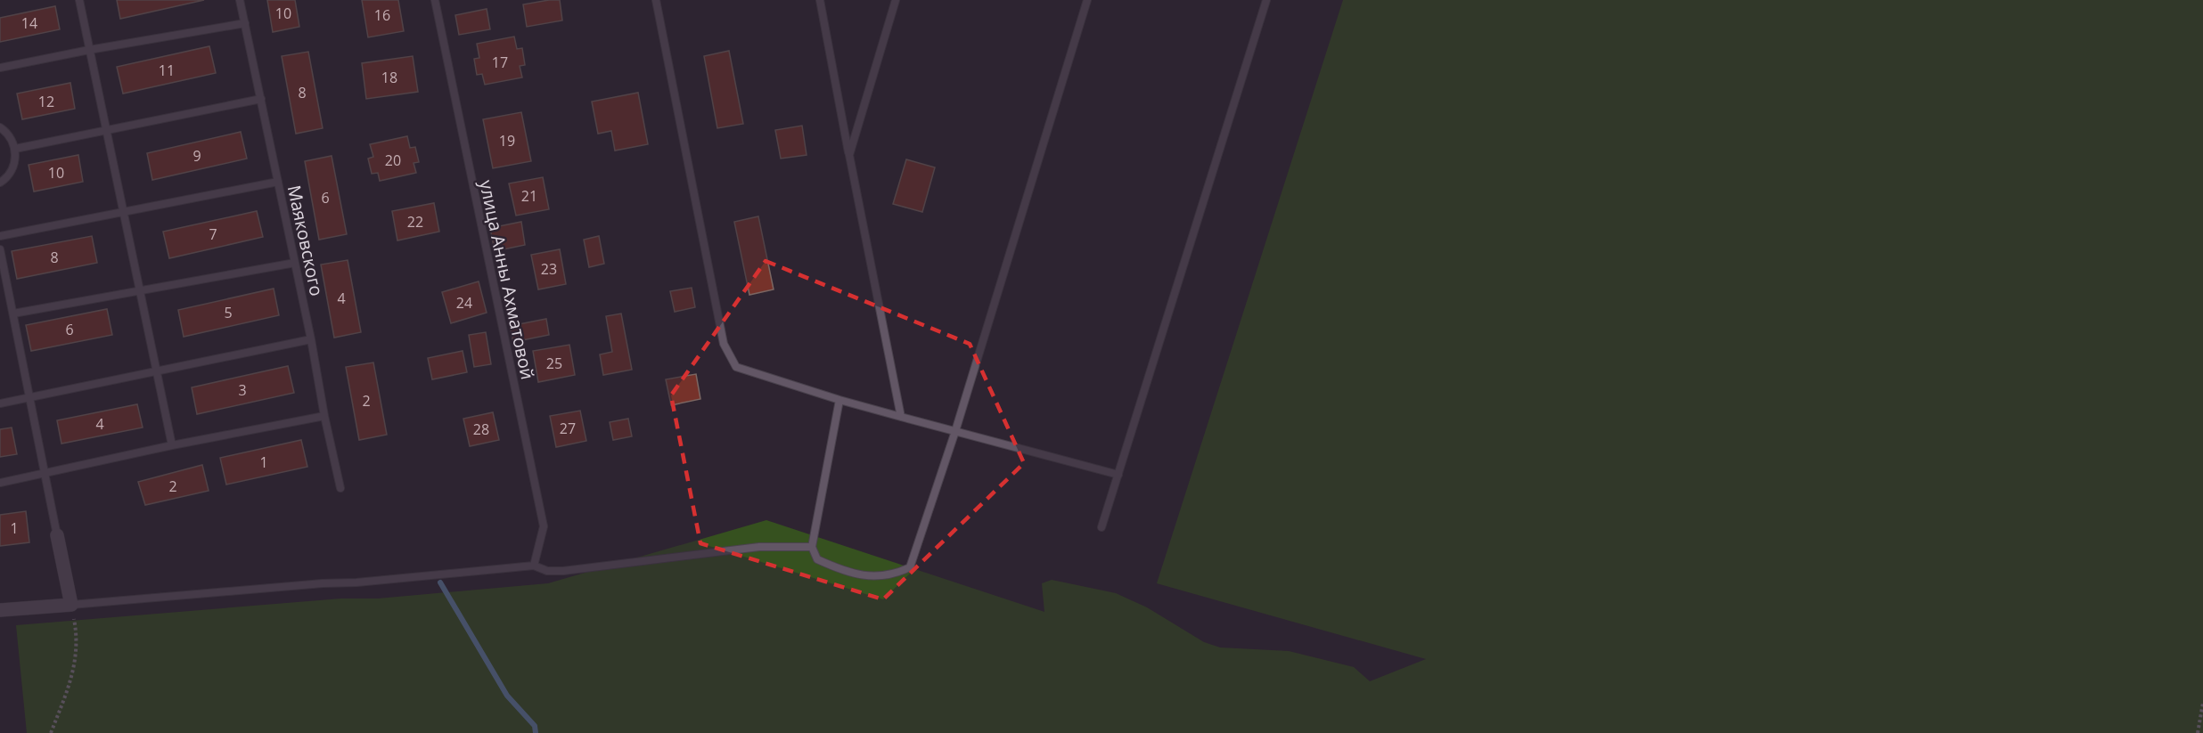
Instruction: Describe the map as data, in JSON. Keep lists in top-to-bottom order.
{
  "streets": {
    "lane": ["Маяковского", "улица Анны Ахматовой"]
  },
  "house_numbers": [
    "10",
    "16",
    "14",
    "17",
    "11",
    "18",
    "8",
    "12",
    "19",
    "9",
    "20",
    "10",
    "21",
    "6",
    "22",
    "7",
    "8",
    "23",
    "4",
    "24",
    "5",
    "6",
    "25",
    "3",
    "2",
    "4",
    "27",
    "28",
    "1",
    "2",
    "1"
  ]
}
